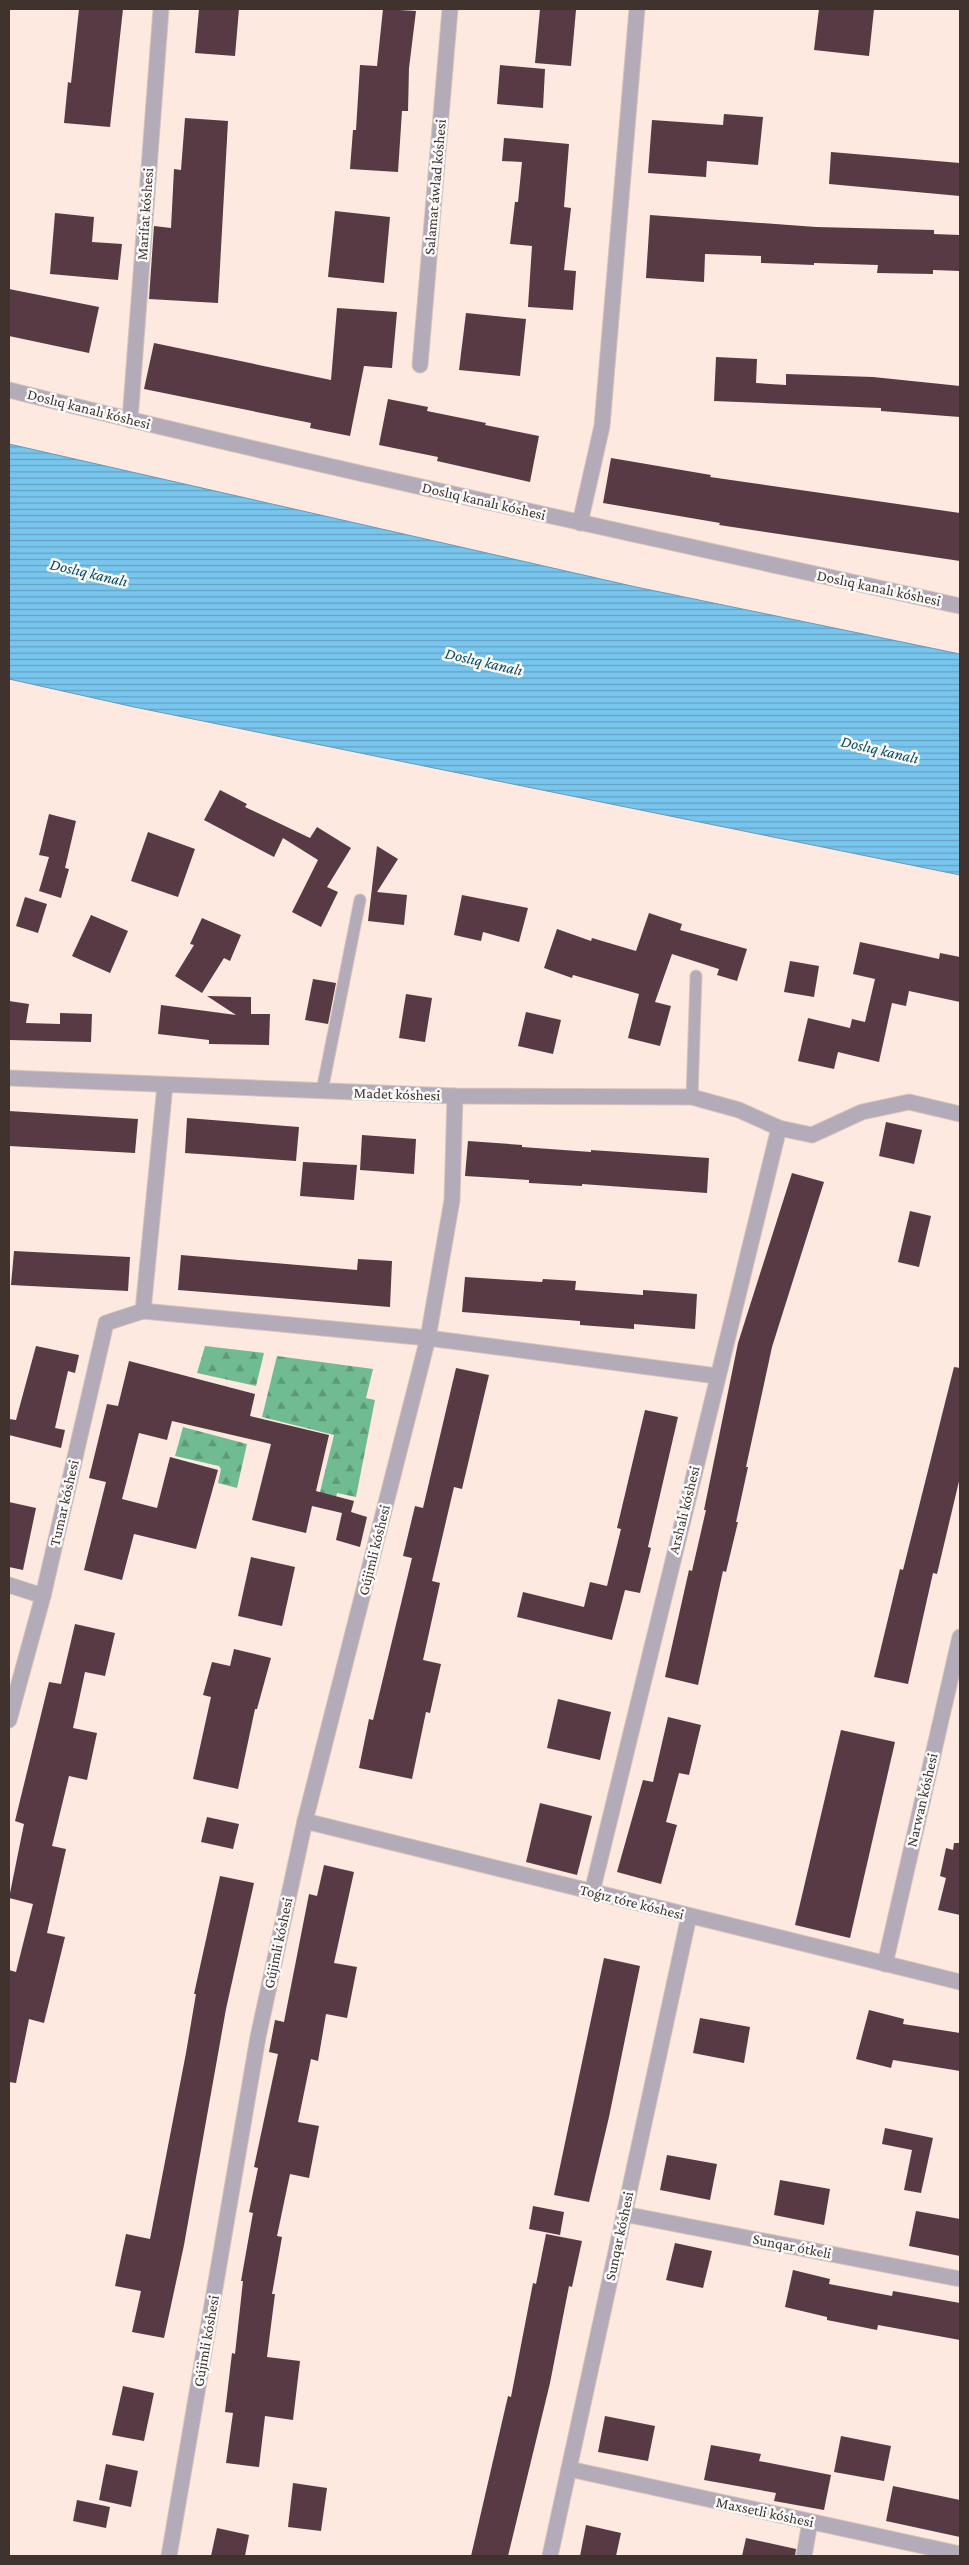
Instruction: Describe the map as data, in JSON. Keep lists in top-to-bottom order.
{
  "streets": {
    "street": [
      "Salamat áwlad kóshesi",
      "Marifat kóshesi",
      "Doslıq kanalı kóshesi",
      "Madet kóshesi",
      "Tumar kóshesi",
      "Arshalı kóshesi",
      "Gújimli kóshesi",
      "Narwan kóshesi",
      "Toǵız tóre kóshesi",
      "Sunqar kóshesi",
      "Sunqar ótkeli",
      "Maxsetli kóshesi"
    ]
  },
  "crossings": [
    ["Marifat kóshesi", "Doslıq kanalı kóshesi"],
    ["Madet kóshesi", "Arshalı kóshesi"],
    ["Madet kóshesi", "Gújimli kóshesi"],
    ["Tumar kóshesi", "Gújimli kóshesi"],
    ["Arshalı kóshesi", "Toǵız tóre kóshesi"],
    ["Gújimli kóshesi", "Toǵız tóre kóshesi"],
    ["Narwan kóshesi", "Toǵız tóre kóshesi"],
    ["Toǵız tóre kóshesi", "Sunqar kóshesi"],
    ["Sunqar kóshesi", "Sunqar ótkeli"],
    ["Sunqar kóshesi", "Maxsetli kóshesi"]
  ],
  "water": ["Doslıq kanalı"]
}
